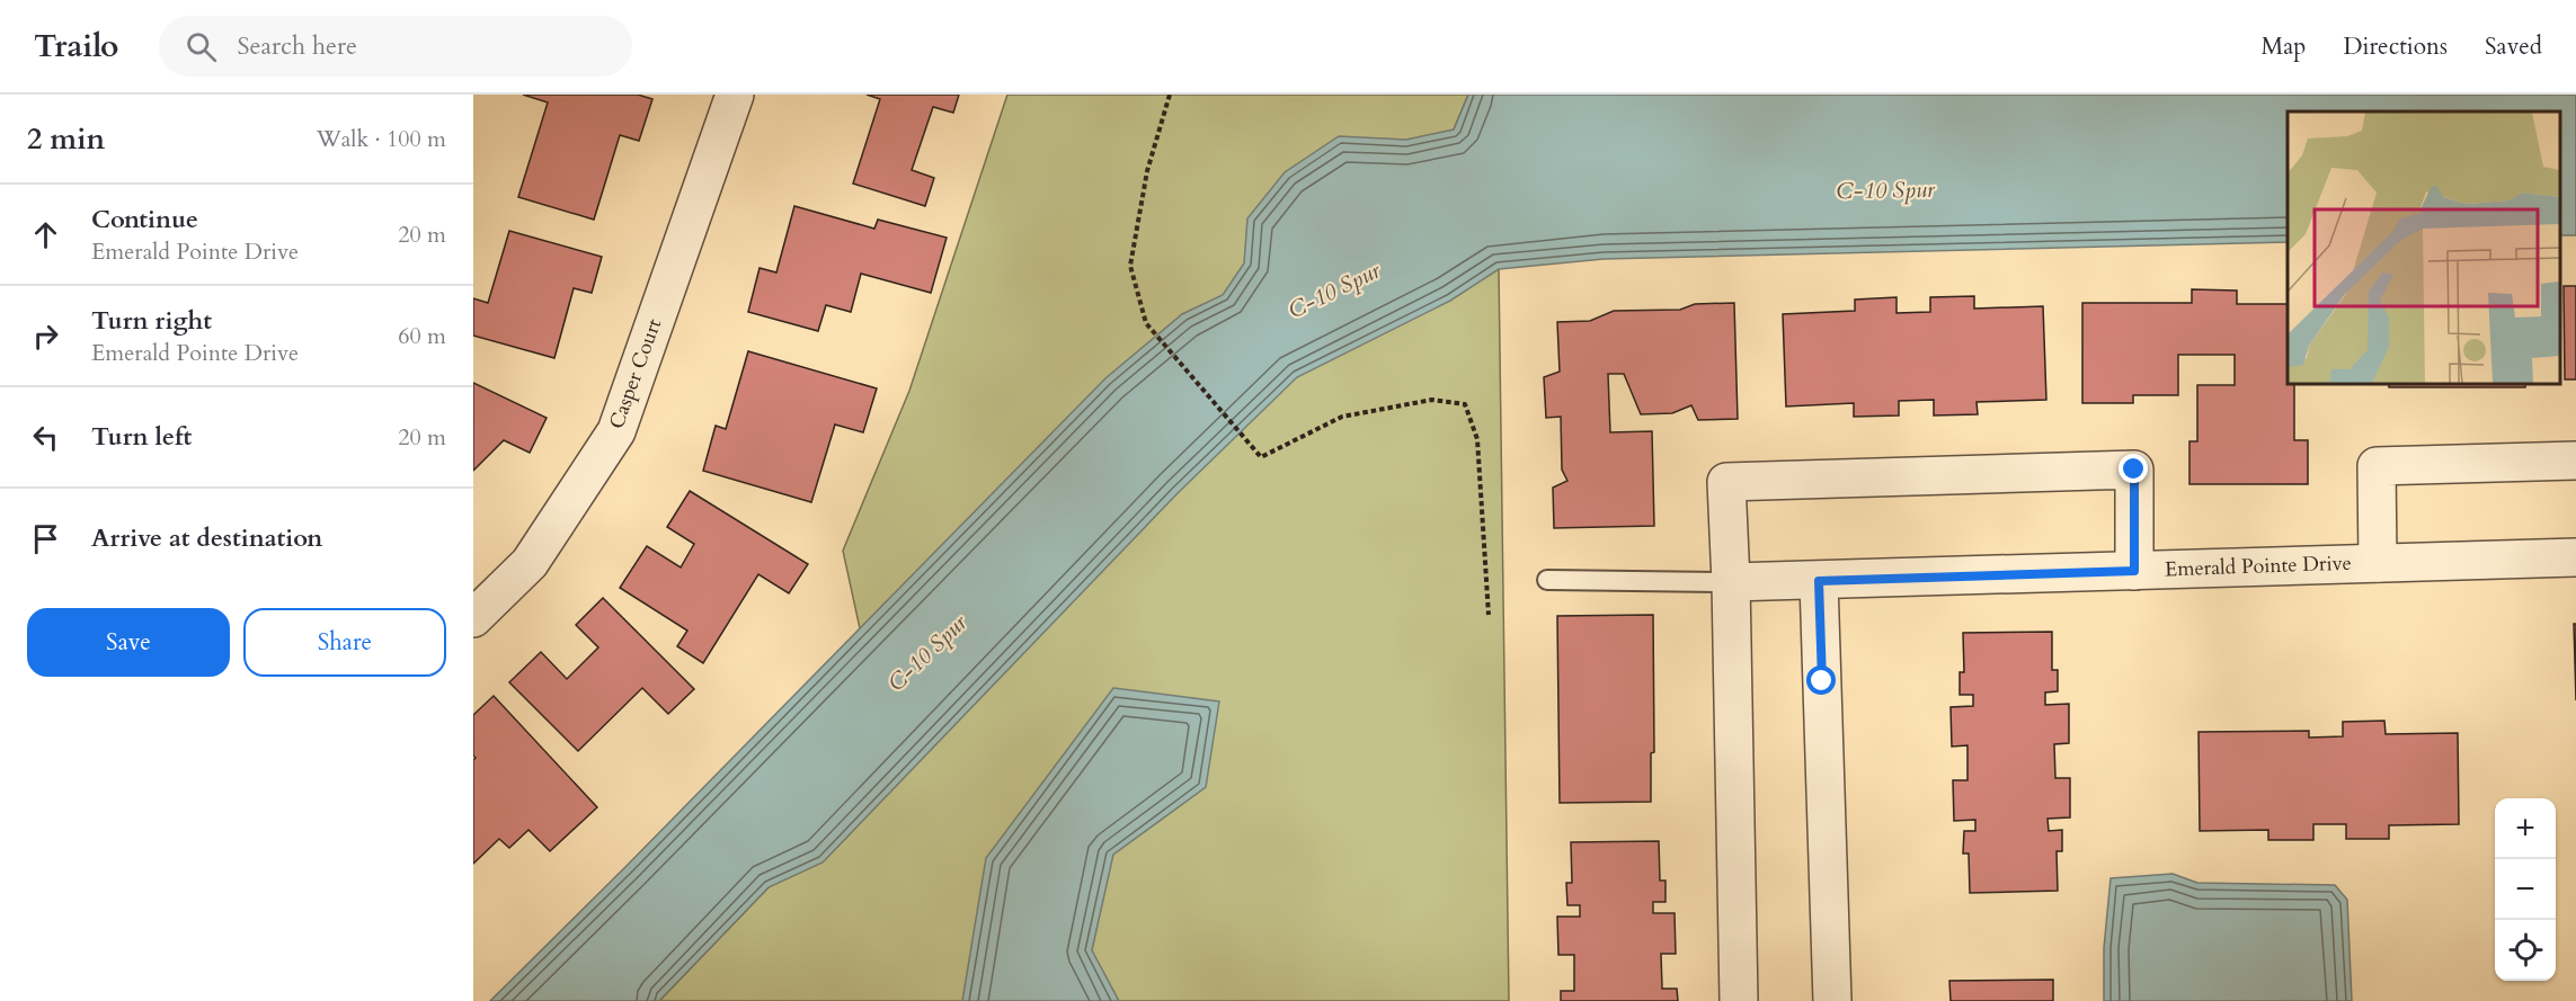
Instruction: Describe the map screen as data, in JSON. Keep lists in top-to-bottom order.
{
  "streets": {
    "street": ["Casper Court", "Emerald Pointe Drive"]
  },
  "water": ["C-10 Spur"],
  "page": {
    "header": "Trailo",
    "search": "Search here",
    "nav": ["Map", "Directions", "Saved"],
    "heading": ["2 min", "Walk · 100 m"],
    "list": [
      ["Continue", "Emerald Pointe Drive", "20 m"],
      ["Turn right", "Emerald Pointe Drive", "60 m"],
      ["Turn left", "20 m"],
      "Arrive at destination"
    ],
    "buttons": ["Save", "Share"],
    "map_buttons": ["+", "−"]
  }
}
